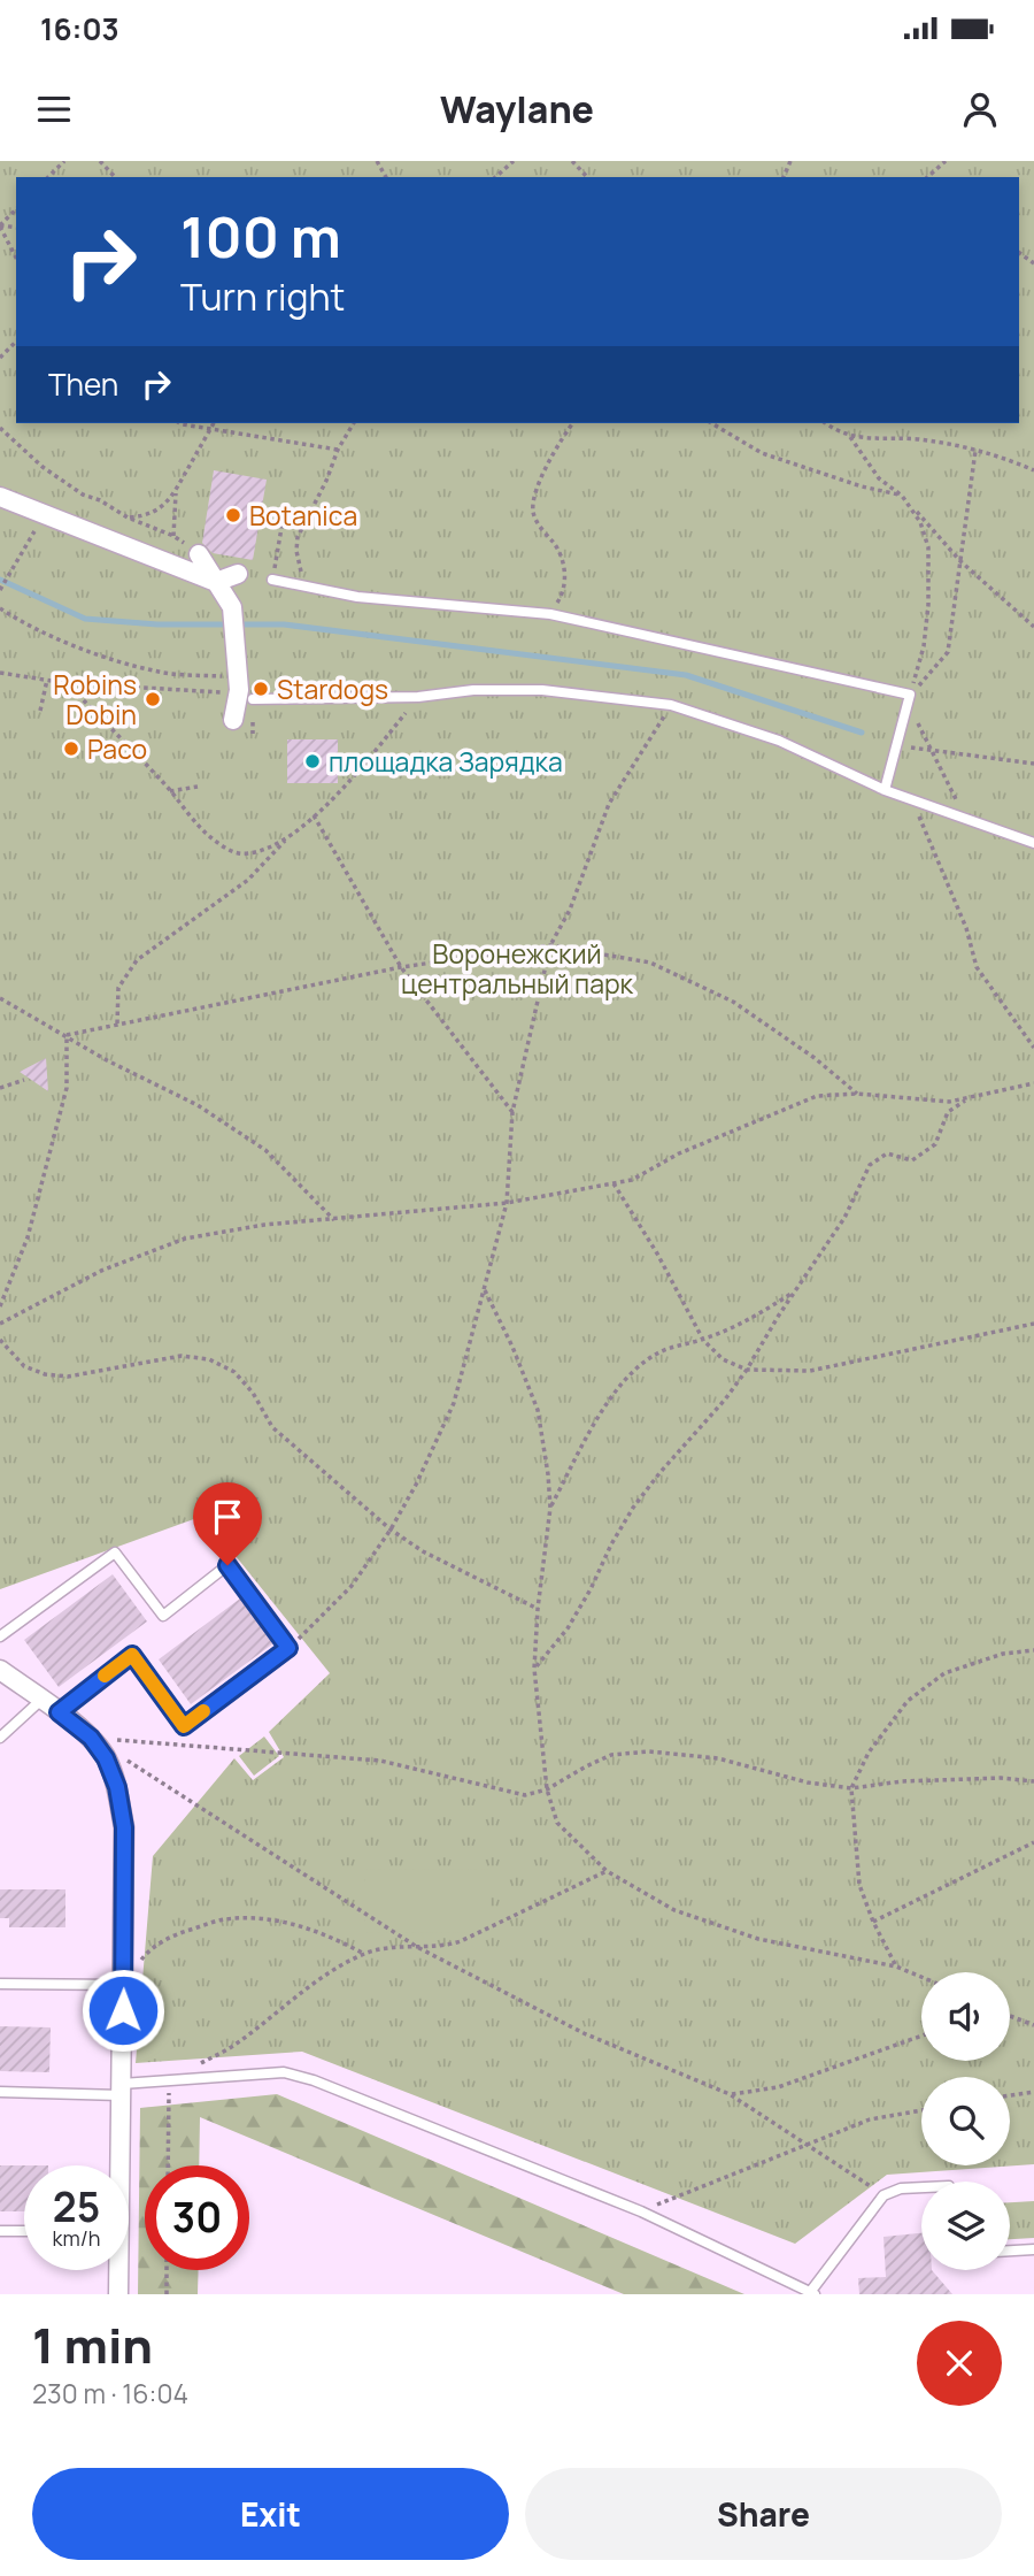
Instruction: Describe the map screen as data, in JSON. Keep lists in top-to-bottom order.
{
  "parks": ["Воронежский центральный парк"],
  "places": [
    "Botanica",
    "Stardogs",
    "Robins Dobin",
    "Paco",
    "площадка Зарядка"
  ],
  "page": {
    "status": "16:03",
    "header": "Waylane",
    "turn": ["100 m", "Turn right"],
    "then": "Then",
    "speed": "25 km/h",
    "limit": "30",
    "heading": ["1 min", "230 m · 16:04"],
    "buttons": ["Exit", "Share"]
  }
}
